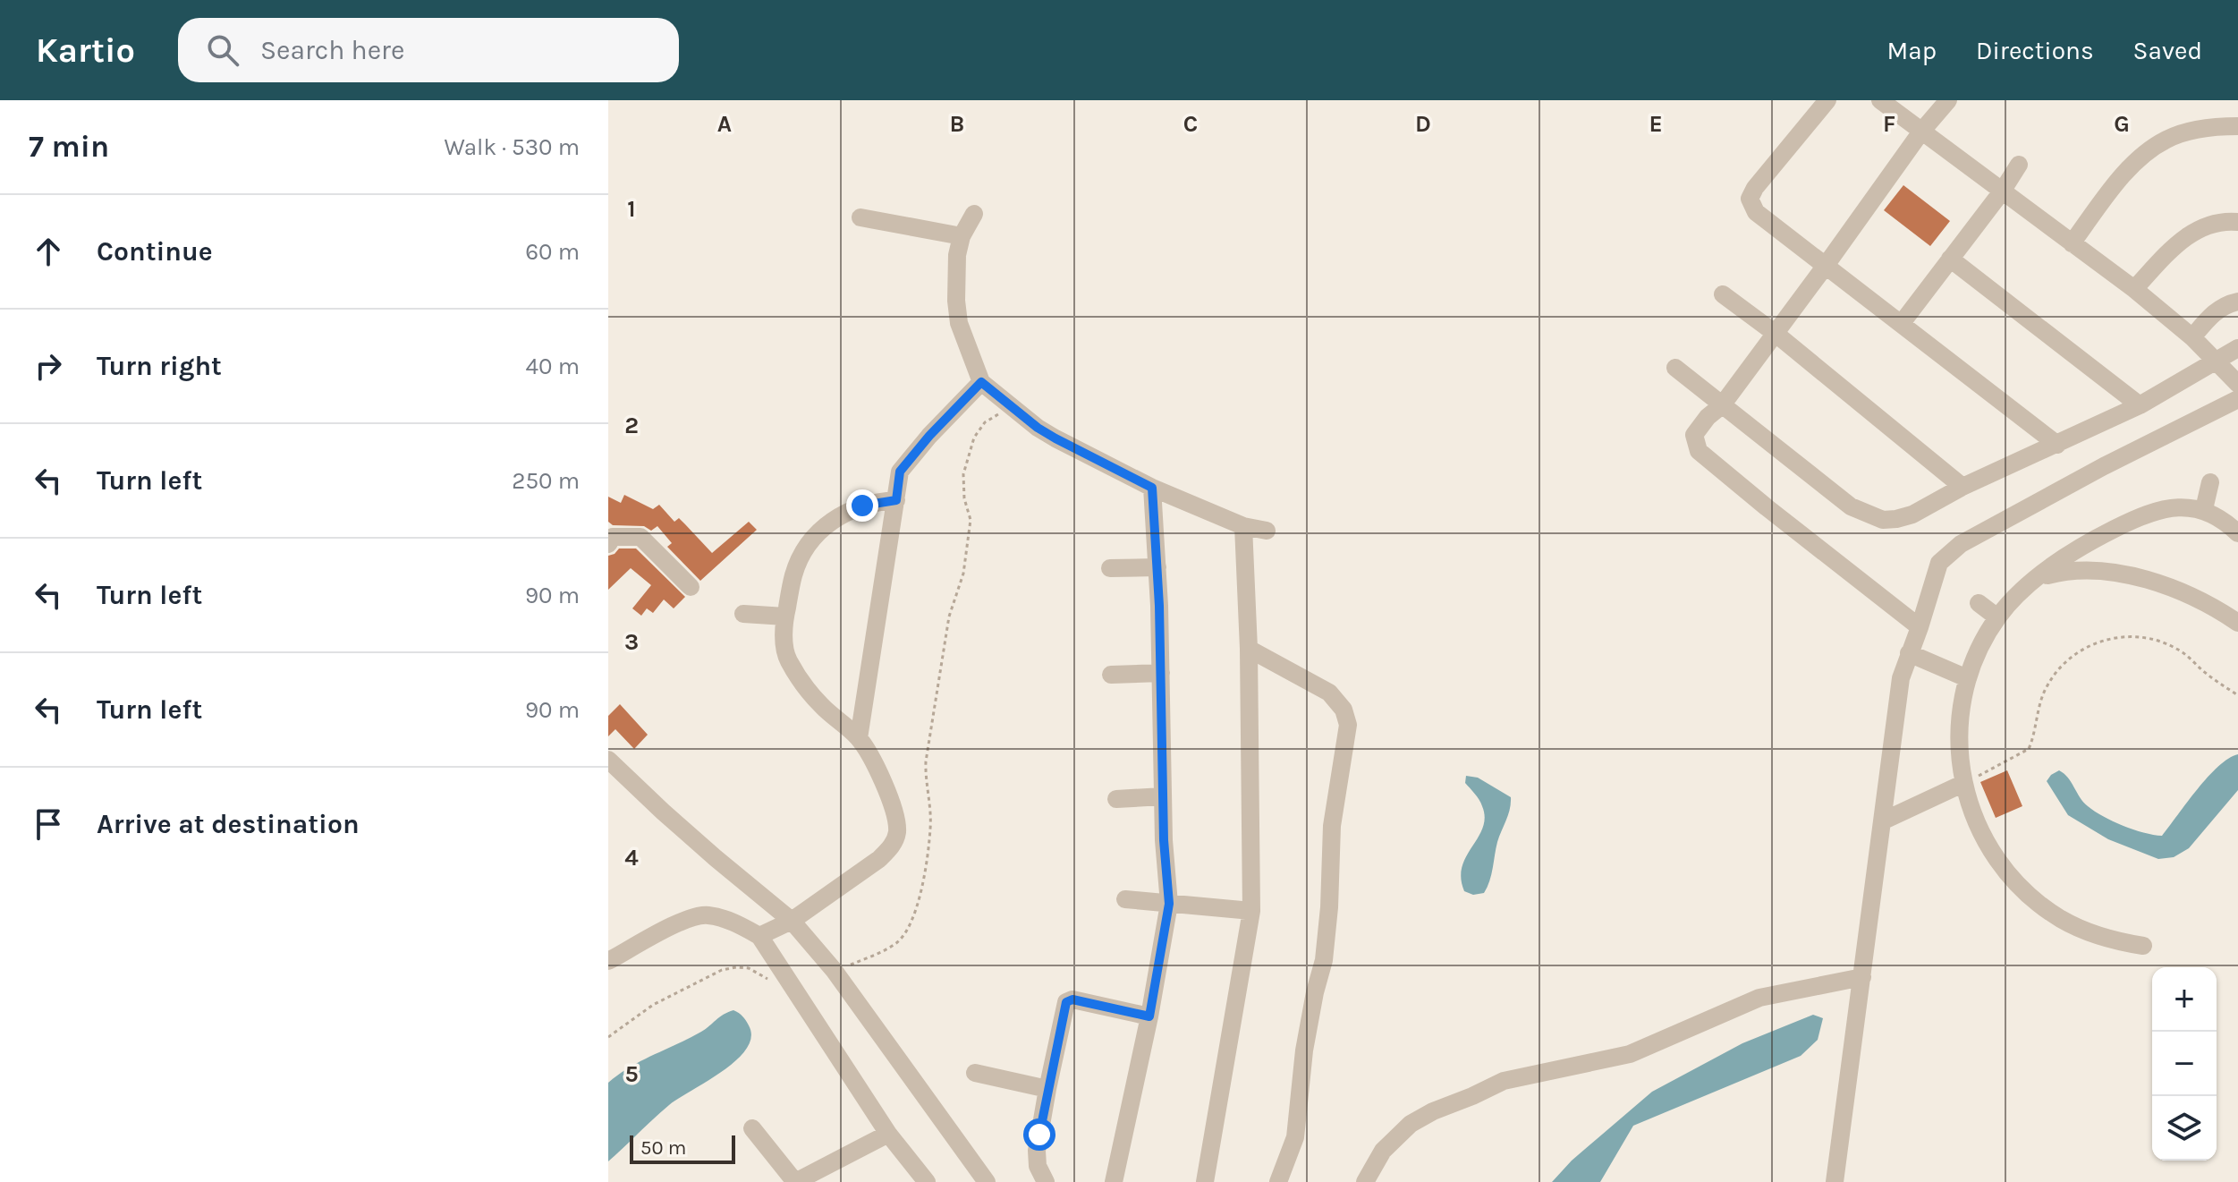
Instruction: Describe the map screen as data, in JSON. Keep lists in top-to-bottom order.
{
  "scale_bar": "50 m",
  "page": {
    "header": "Kartio",
    "search": "Search here",
    "nav": ["Map", "Directions", "Saved"],
    "heading": ["7 min", "Walk · 530 m"],
    "list": [
      ["Continue", "60 m"],
      ["Turn right", "40 m"],
      ["Turn left", "250 m"],
      ["Turn left", "90 m"],
      ["Turn left", "90 m"],
      "Arrive at destination"
    ],
    "map_buttons": ["+", "−"],
    "scale": "50 m"
  },
  "grid": {
    "columns": [
      "A",
      "B",
      "C",
      "D",
      "E",
      "F",
      "G"
    ],
    "rows": [
      "1",
      "2",
      "3",
      "4",
      "5"
    ]
  }
}
